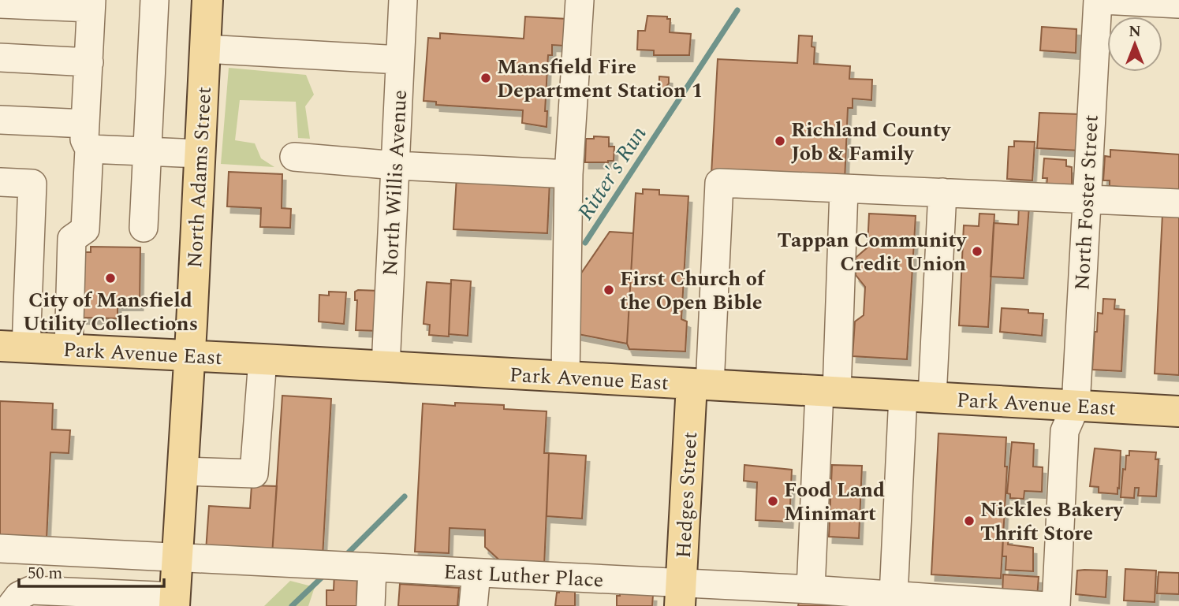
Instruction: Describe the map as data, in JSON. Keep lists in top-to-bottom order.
{
  "streets": {
    "main road": ["North Adams Street", "Park Avenue East", "Hedges Street"],
    "street": ["North Willis Avenue", "North Foster Street", "East Luther Place"]
  },
  "crossings": [
    ["North Adams Street", "Park Avenue East"],
    ["North Adams Street", "East Luther Place"],
    ["North Willis Avenue", "Park Avenue East"],
    ["North Foster Street", "Park Avenue East"],
    ["Park Avenue East", "Hedges Street"],
    ["Hedges Street", "East Luther Place"]
  ],
  "water": ["Ritter's Run"],
  "places": [
    "Mansfield Fire Department Station 1",
    "Richland County Job & Family",
    "Tappan Community Credit Union",
    "City of Mansfield Utility Collections",
    "First Church of the Open Bible",
    "Food Land Minimart",
    "Nickles Bakery Thrift Store"
  ],
  "scale_bar": "50 m",
  "north": "top"
}
